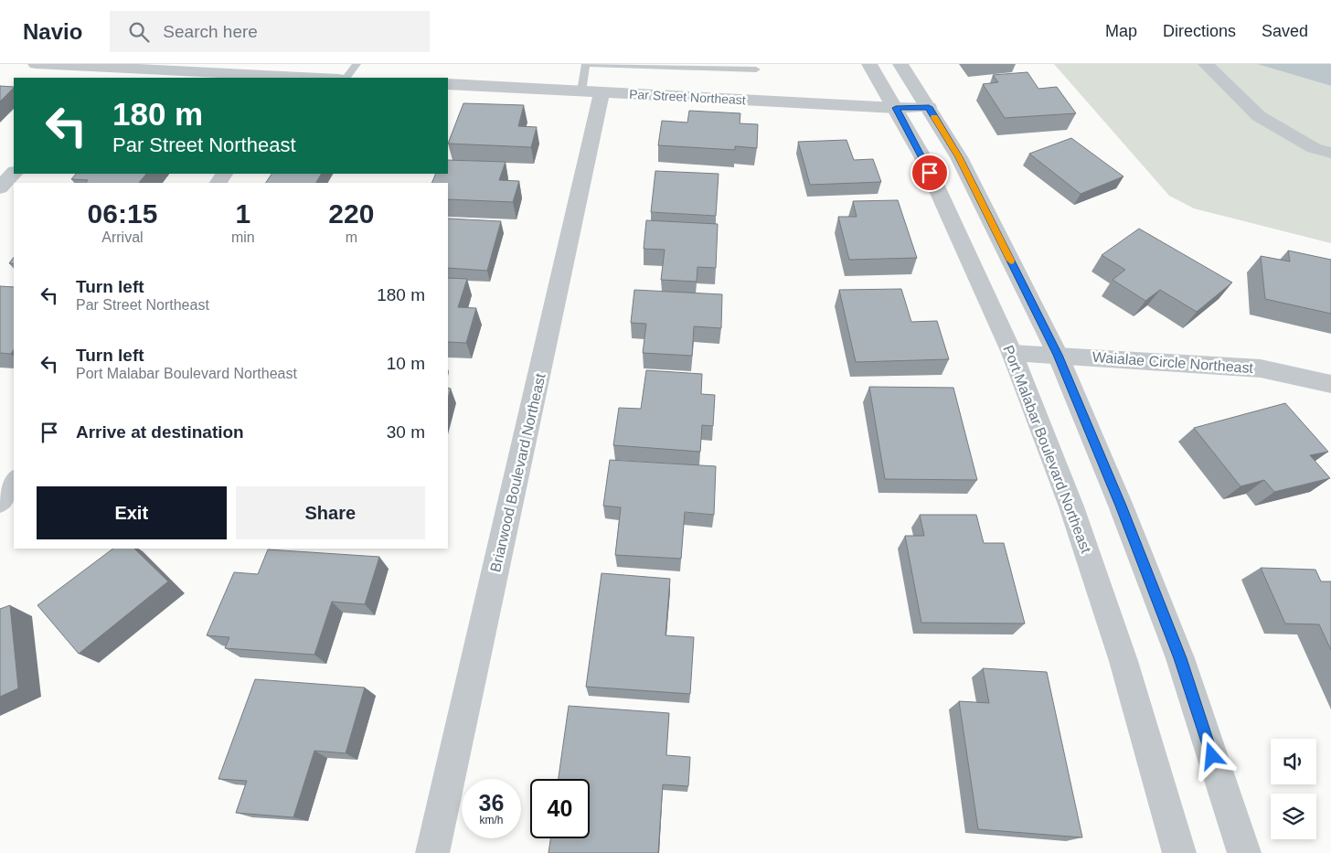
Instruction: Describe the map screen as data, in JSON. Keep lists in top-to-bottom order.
{
  "streets": {
    "street": [
      "Par Street Northeast",
      "Waialae Circle Northeast",
      "Port Malabar Boulevard Northeast",
      "Briarwood Boulevard Northeast"
    ]
  },
  "crossings": [
    ["Par Street Northeast", "Port Malabar Boulevard Northeast"],
    ["Par Street Northeast", "Briarwood Boulevard Northeast"],
    ["Waialae Circle Northeast", "Port Malabar Boulevard Northeast"]
  ],
  "page": {
    "header": "Navio",
    "search": "Search here",
    "nav": ["Map", "Directions", "Saved"],
    "turn": ["180 m", "Par Street Northeast"],
    "eta": [
      "06:15",
      "Arrival",
      "1",
      "min",
      "220",
      "m"
    ],
    "list": [
      {
        "name": "Turn left",
        "note": "Par Street Northeast",
        "value": "180 m"
      },
      {
        "name": "Turn left",
        "note": "Port Malabar Boulevard Northeast",
        "value": "10 m"
      },
      {
        "name": "Arrive at destination",
        "value": "30 m"
      }
    ],
    "buttons": ["Exit", "Share"],
    "speed": "36 km/h",
    "limit": "40"
  }
}
